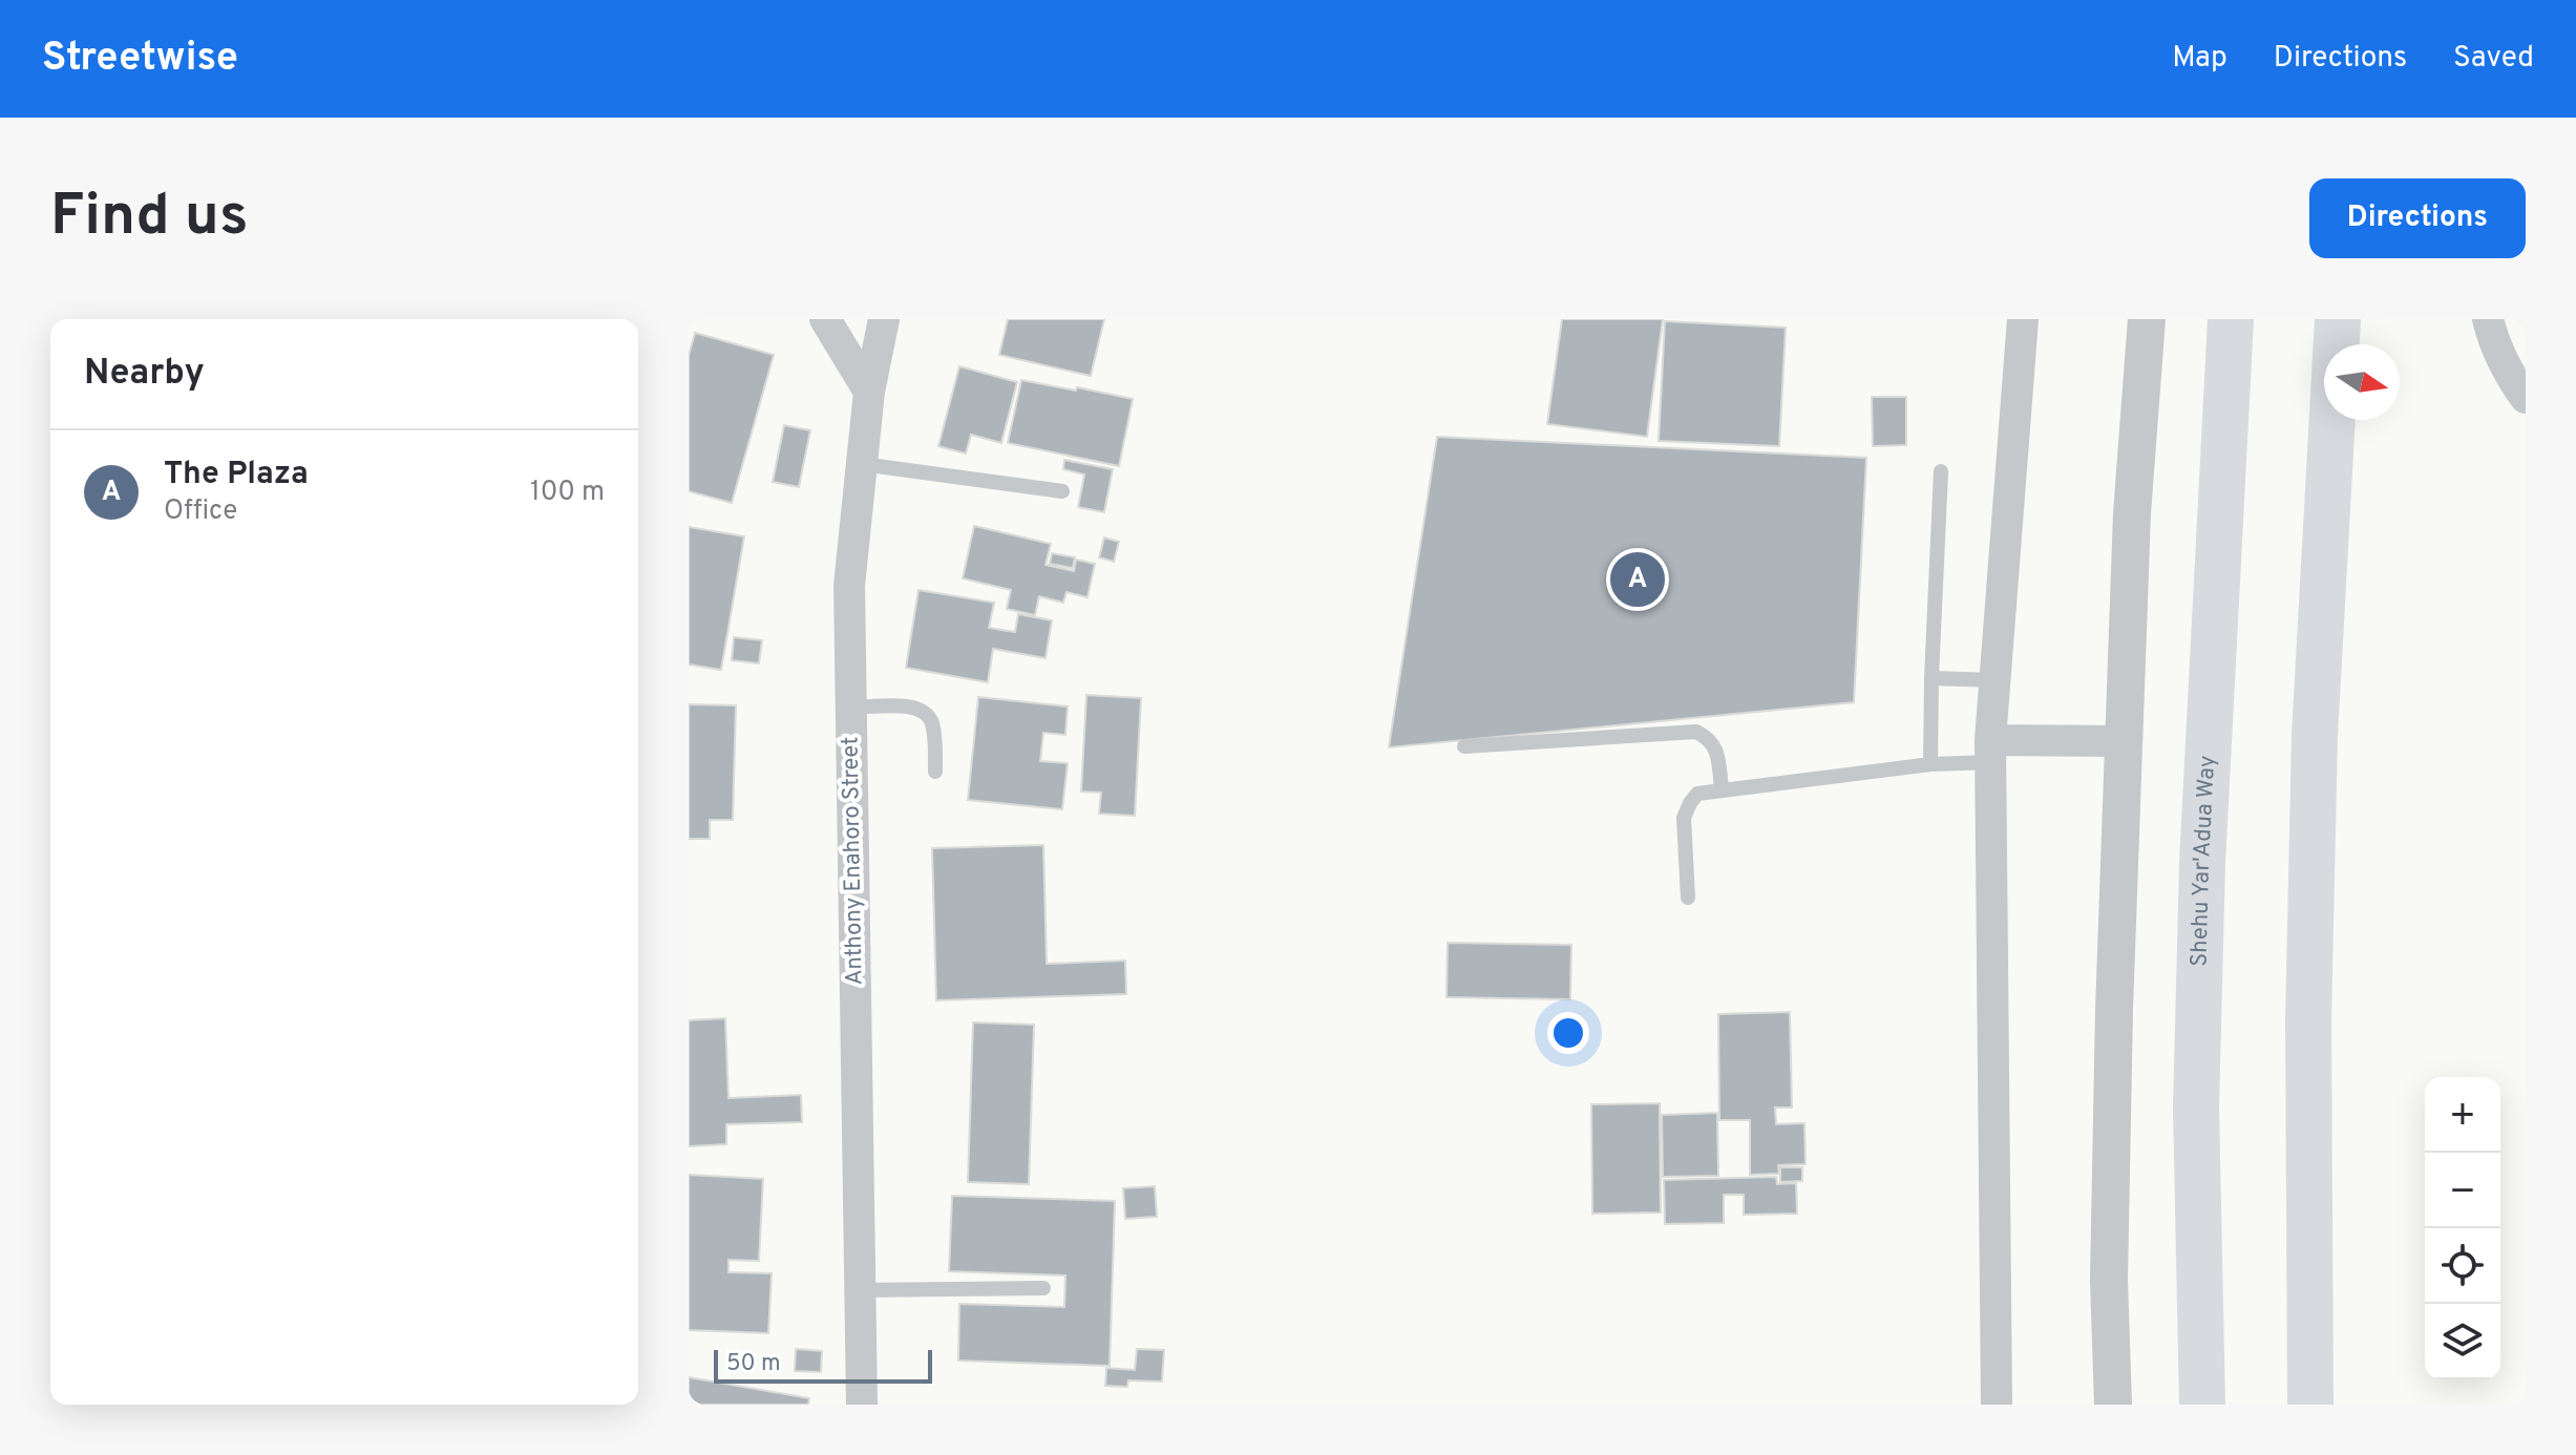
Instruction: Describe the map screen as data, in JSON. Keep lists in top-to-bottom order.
{
  "streets": {
    "highway": ["Shehu Yar'Adua Way"],
    "street": ["Anthony Enahoro Street"]
  },
  "scale_bar": "50 m",
  "north": "right",
  "page": {
    "header": "Streetwise",
    "nav": ["Map", "Directions", "Saved"],
    "buttons": "Directions",
    "title": "Find us",
    "heading": "Nearby",
    "list": [
      {
        "mark": "A",
        "name": "The Plaza",
        "note": "Office",
        "value": "100 m"
      }
    ],
    "pins": "A",
    "map_buttons": ["+", "−"],
    "scale": "50 m"
  }
}
